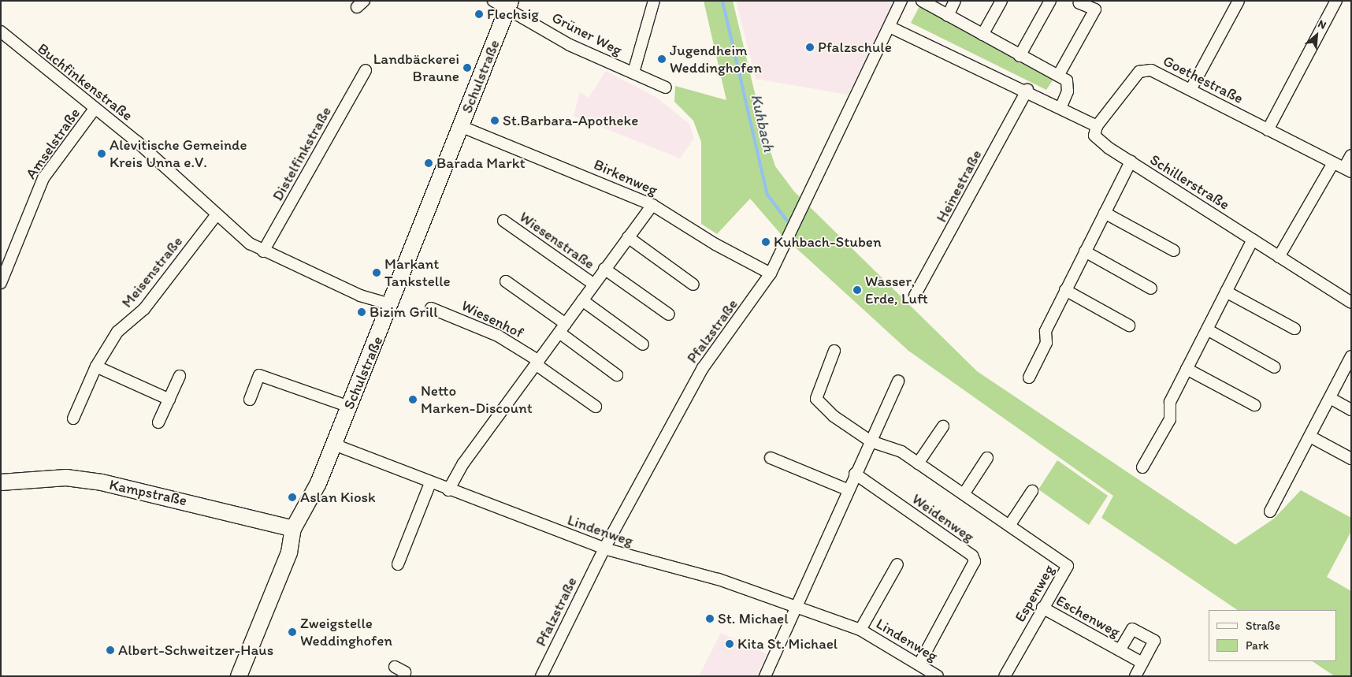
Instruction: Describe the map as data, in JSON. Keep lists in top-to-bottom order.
{
  "streets": {
    "main road": ["Schulstraße", "Kampstraße"],
    "street": [
      "Grüner Weg",
      "Goethestraße",
      "Buchfinkenstraße",
      "Amselstraße",
      "Distelfinkstraße",
      "Birkenweg",
      "Schillerstraße",
      "Heinestraße",
      "Wiesenstraße",
      "Meisenstraße",
      "Wiesenhof",
      "Pfalzstraße",
      "Weidenweg",
      "Lindenweg",
      "Espenweg",
      "Eschenweg"
    ]
  },
  "crossings": [
    ["Grüner Weg", "Schulstraße"],
    ["Schulstraße", "Buchfinkenstraße"],
    ["Schulstraße", "Birkenweg"],
    ["Schulstraße", "Kampstraße"],
    ["Schulstraße", "Lindenweg"],
    ["Goethestraße", "Schillerstraße"],
    ["Buchfinkenstraße", "Amselstraße"],
    ["Buchfinkenstraße", "Distelfinkstraße"],
    ["Buchfinkenstraße", "Meisenstraße"],
    ["Birkenweg", "Wiesenstraße"],
    ["Birkenweg", "Pfalzstraße"],
    ["Wiesenstraße", "Wiesenhof"],
    ["Wiesenstraße", "Lindenweg"],
    ["Pfalzstraße", "Lindenweg"],
    ["Weidenweg", "Lindenweg"],
    ["Espenweg", "Eschenweg"]
  ],
  "water": ["Kuhbach"],
  "places": [
    "Flechsig",
    "Pfalzschule",
    "Jugendheim Weddinghofen",
    "Landbäckerei Braune",
    "St.Barbara-Apotheke",
    "Alevitische Gemeinde Kreis Unna e.V.",
    "Barada Markt",
    "Kuhbach-Stuben",
    "Markant Tankstelle",
    "Wasser, Erde, Luft",
    "Bizim Grill",
    "Netto Marken-Discount",
    "Aslan Kiosk",
    "St. Michael",
    "Zweigstelle Weddinghofen",
    "Kita St. Michael",
    "Albert-Schweitzer-Haus"
  ],
  "legend": ["Straße", "Park"],
  "north": "top right"
}
